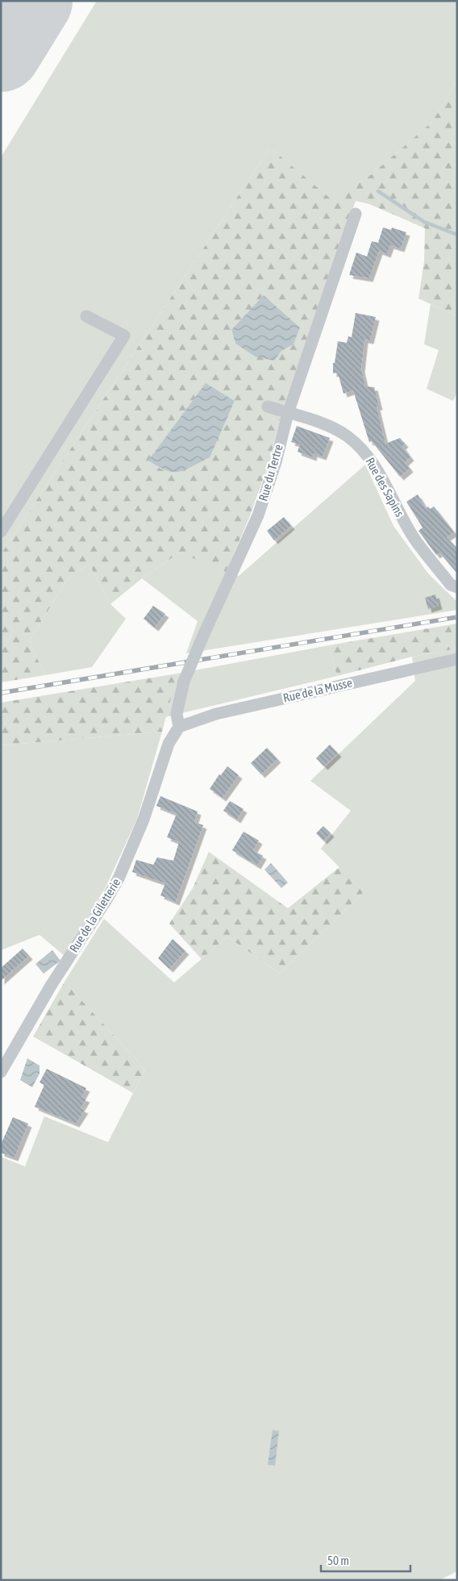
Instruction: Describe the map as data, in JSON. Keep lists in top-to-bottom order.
{
  "streets": {
    "street": [
      "Rue du Tertre",
      "Rue des Sapins",
      "Rue de la Musse",
      "Rue de la Giletterie"
    ]
  },
  "crossings": [
    ["Rue du Tertre", "Rue des Sapins"],
    ["Rue du Tertre", "Rue de la Musse"],
    ["Rue du Tertre", "Rue de la Giletterie"],
    ["Rue de la Musse", "Rue de la Giletterie"]
  ],
  "scale_bar": "50 m"
}
